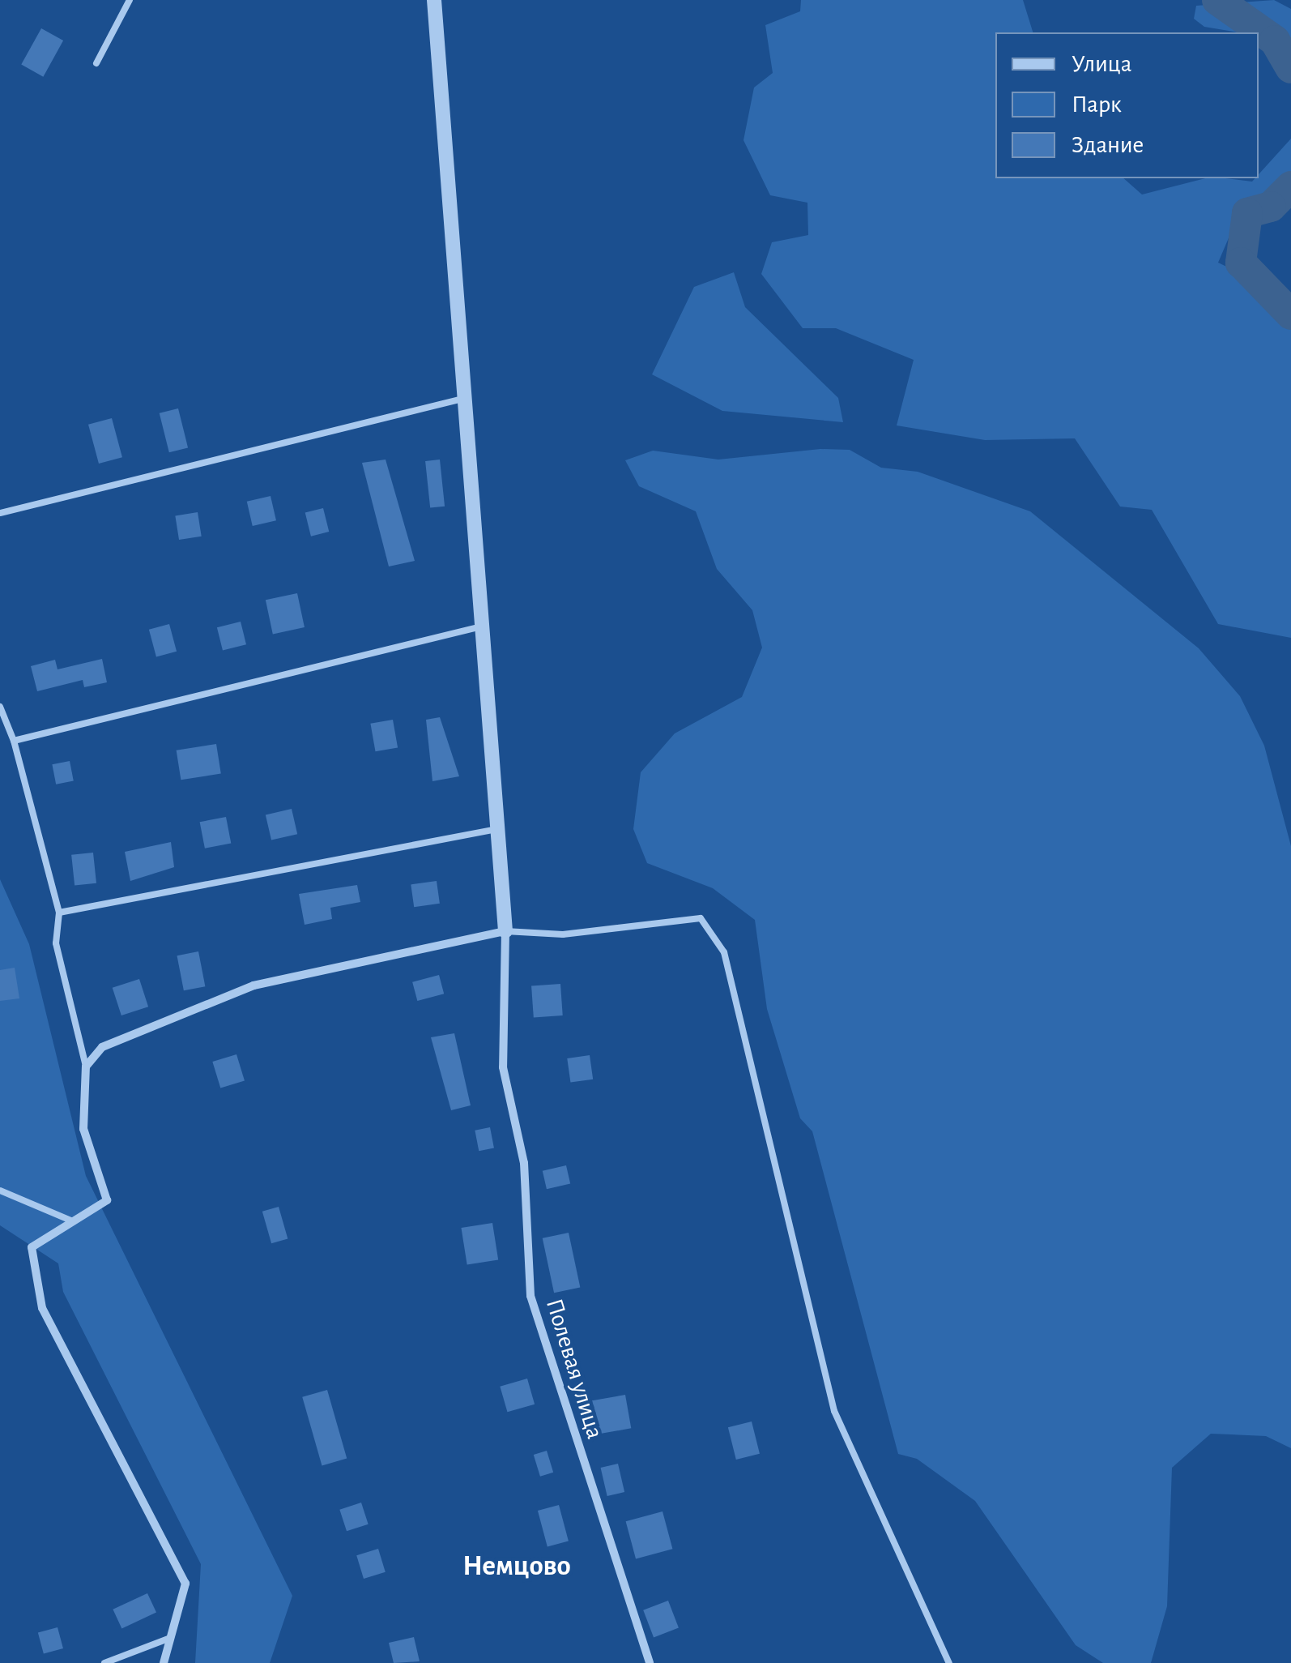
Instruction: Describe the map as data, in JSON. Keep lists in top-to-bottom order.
{
  "streets": {
    "street": ["Полевая улица"]
  },
  "districts": ["Немцово"],
  "legend": ["Улица", "Парк", "Здание"]
}
